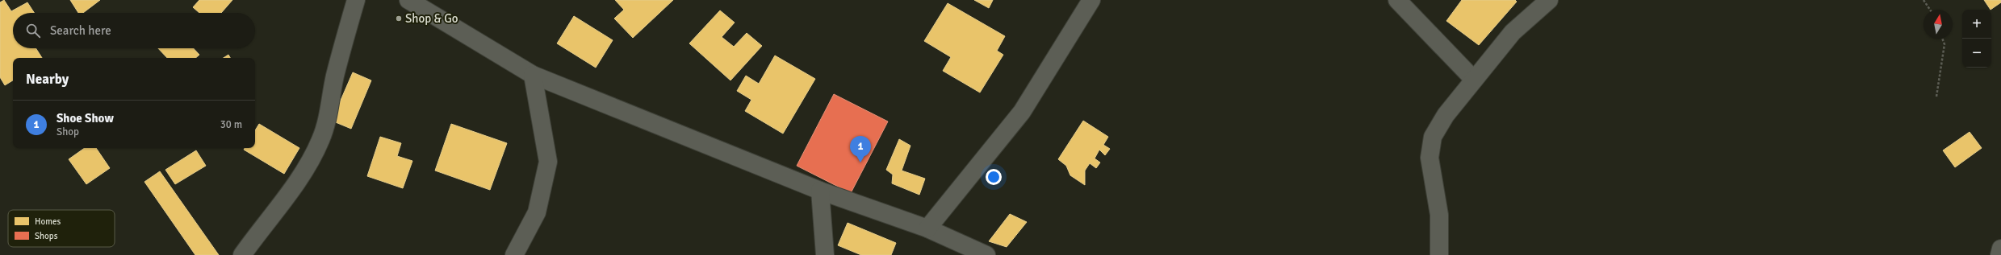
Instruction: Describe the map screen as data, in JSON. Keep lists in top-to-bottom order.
{
  "places": ["Shop & Go"],
  "legend": ["Homes", "Shops"],
  "north": "top",
  "page": {
    "map_buttons": ["+", "−"],
    "search": "Search here",
    "heading": "Nearby",
    "list": [
      {
        "mark": "1",
        "name": "Shoe Show",
        "note": "Shop",
        "value": "30 m"
      }
    ],
    "pins": "1"
  }
}
